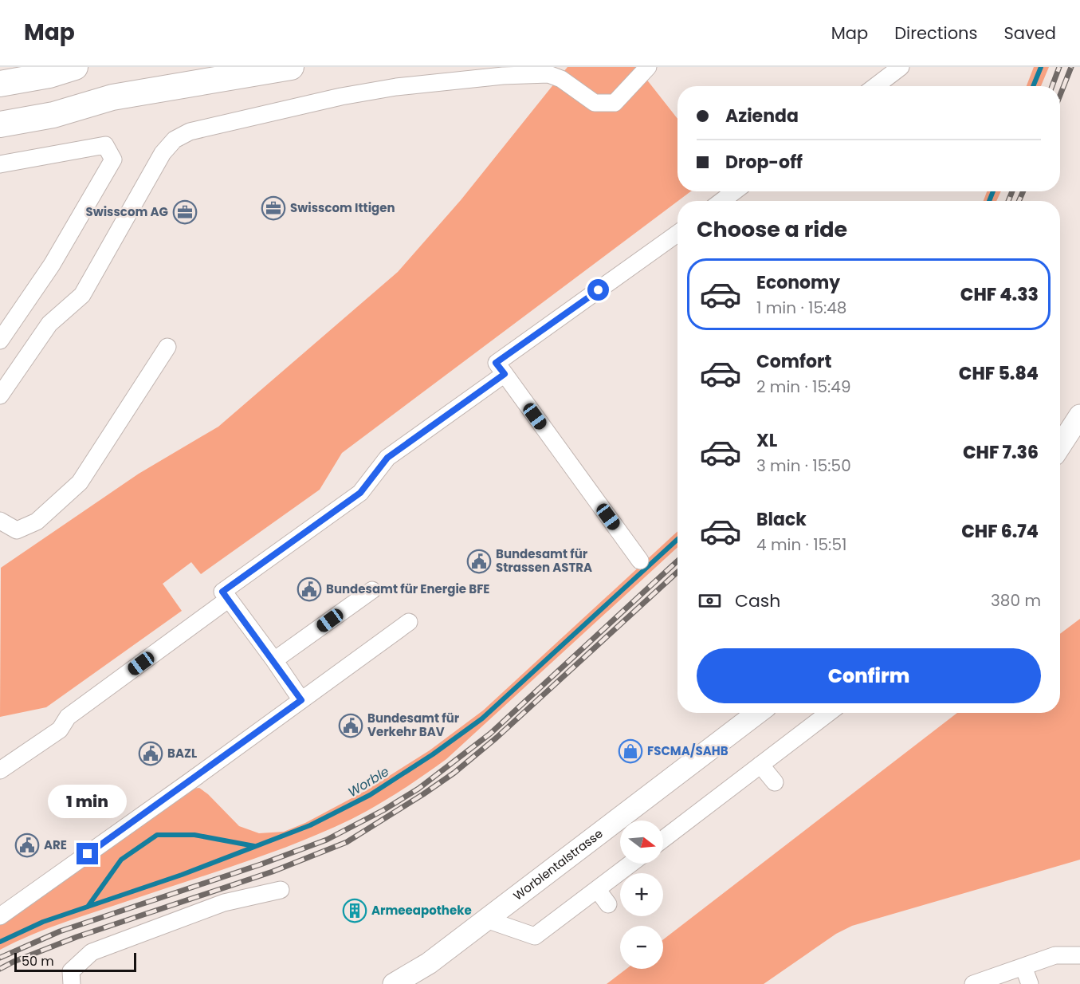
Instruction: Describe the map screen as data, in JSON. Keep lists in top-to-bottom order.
{
  "streets": {
    "main road": ["Worblentalstrasse"]
  },
  "water": ["Worble"],
  "places": {
    "office": ["Swisscom Ittigen", "Swisscom AG"],
    "public building": [
      "Bundesamt für Strassen ASTRA",
      "Bundesamt für Energie BFE",
      "Bundesamt für Verkehr BAV",
      "BAZL",
      "ARE"
    ],
    "shop": ["FSCMA/SAHB"],
    "building": ["Armeeapotheke"]
  },
  "scale_bar": "50 m",
  "north": "right",
  "page": {
    "header": "Map",
    "nav": ["Map", "Directions", "Saved"],
    "banner": ["Azienda", "Drop-off"],
    "heading": "Choose a ride",
    "list": [
      {
        "name": "Economy",
        "note": "1 min · 15:48",
        "value": "CHF 4.33"
      },
      {
        "name": "Comfort",
        "note": "2 min · 15:49",
        "value": "CHF 5.84"
      },
      {
        "name": "XL",
        "note": "3 min · 15:50",
        "value": "CHF 7.36"
      },
      {
        "name": "Black",
        "note": "4 min · 15:51",
        "value": "CHF 6.74"
      }
    ],
    "pay": ["Cash", "380 m"],
    "buttons": "Confirm",
    "bubble": "1 min",
    "map_buttons": ["+", "−"],
    "scale": "50 m"
  }
}
